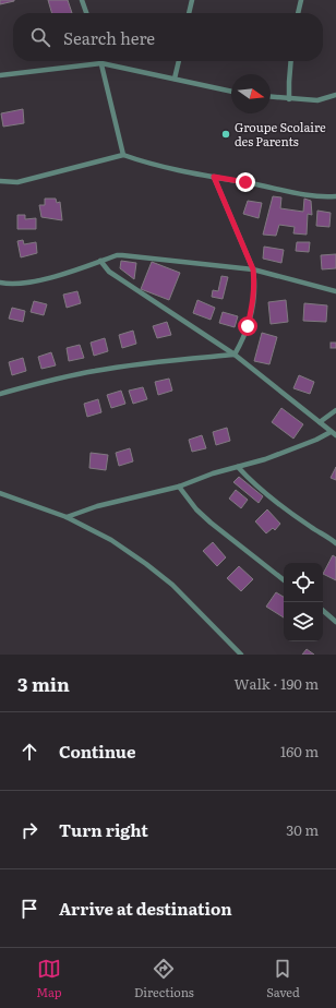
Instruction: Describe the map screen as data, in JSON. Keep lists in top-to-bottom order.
{
  "places": ["Groupe Scolaire des Parents"],
  "north": "right",
  "page": {
    "search": "Search here",
    "heading": ["3 min", "Walk · 190 m"],
    "list": [
      ["Continue", "160 m"],
      ["Turn right", "30 m"],
      "Arrive at destination"
    ],
    "nav": ["Map", "Directions", "Saved"]
  }
}
